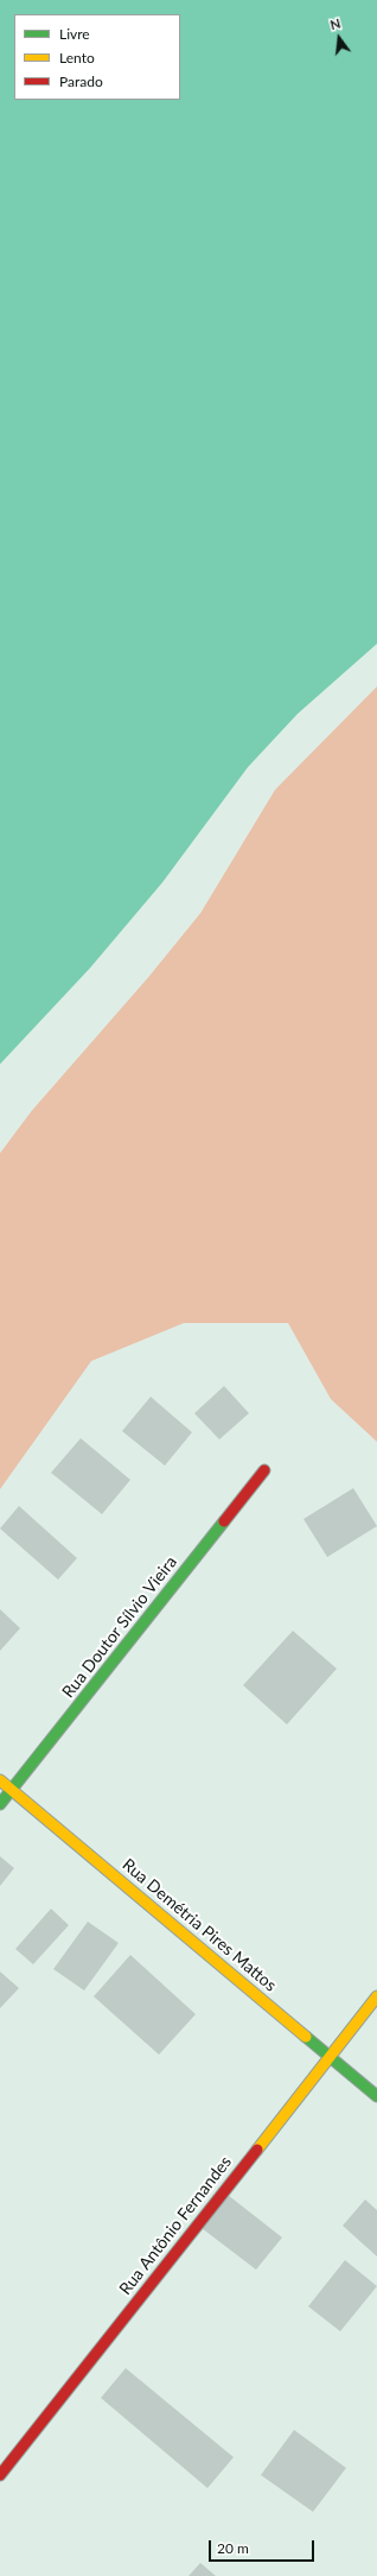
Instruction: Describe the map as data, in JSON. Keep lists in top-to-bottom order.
{
  "streets": {
    "street": ["Rua Doutor Sílvio Vieira", "Rua Demétria Pires Mattos", "Rua Antônio Fernandes"]
  },
  "crossings": [
    ["Rua Doutor Sílvio Vieira", "Rua Demétria Pires Mattos"],
    ["Rua Demétria Pires Mattos", "Rua Antônio Fernandes"]
  ],
  "legend": ["Livre", "Lento", "Parado"],
  "scale_bar": "20 m",
  "north": "top"
}
